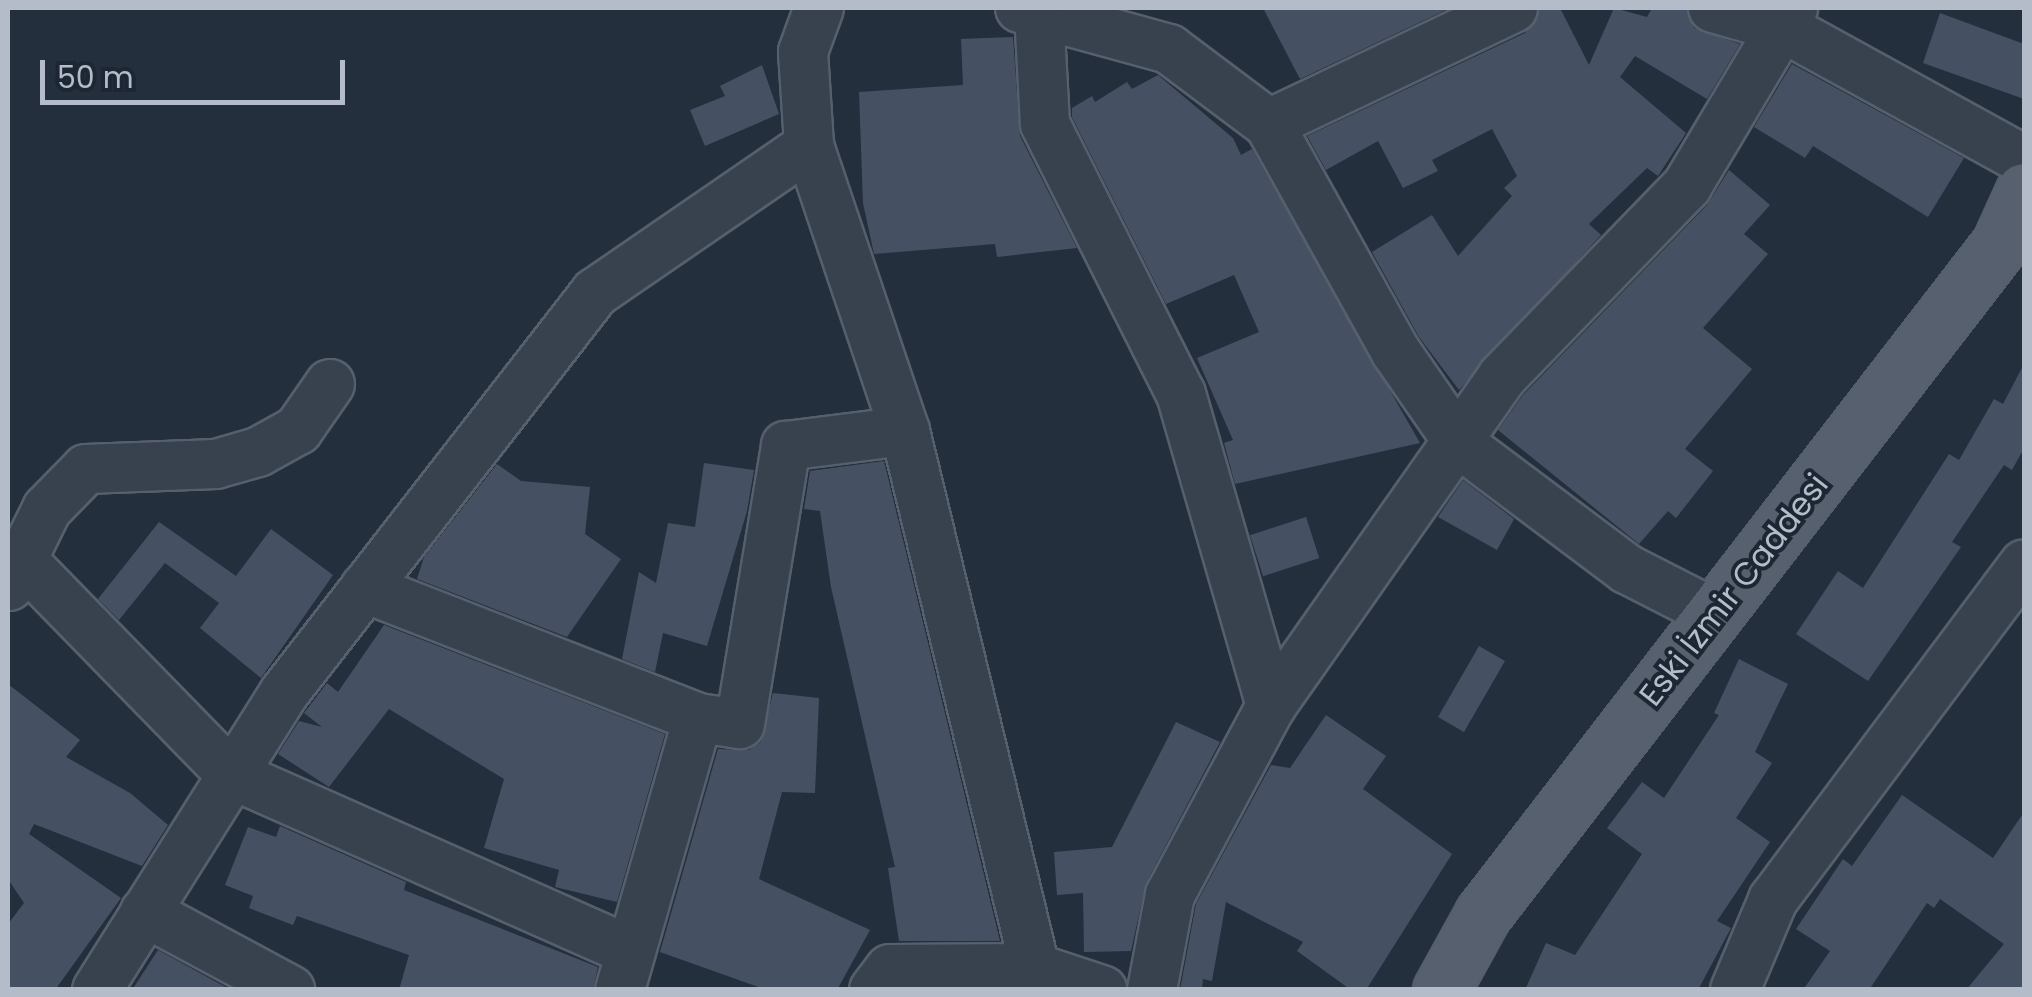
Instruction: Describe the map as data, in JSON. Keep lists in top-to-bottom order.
{
  "streets": {
    "main road": ["Eski İzmir Caddesi"]
  },
  "scale_bar": "50 m"
}
